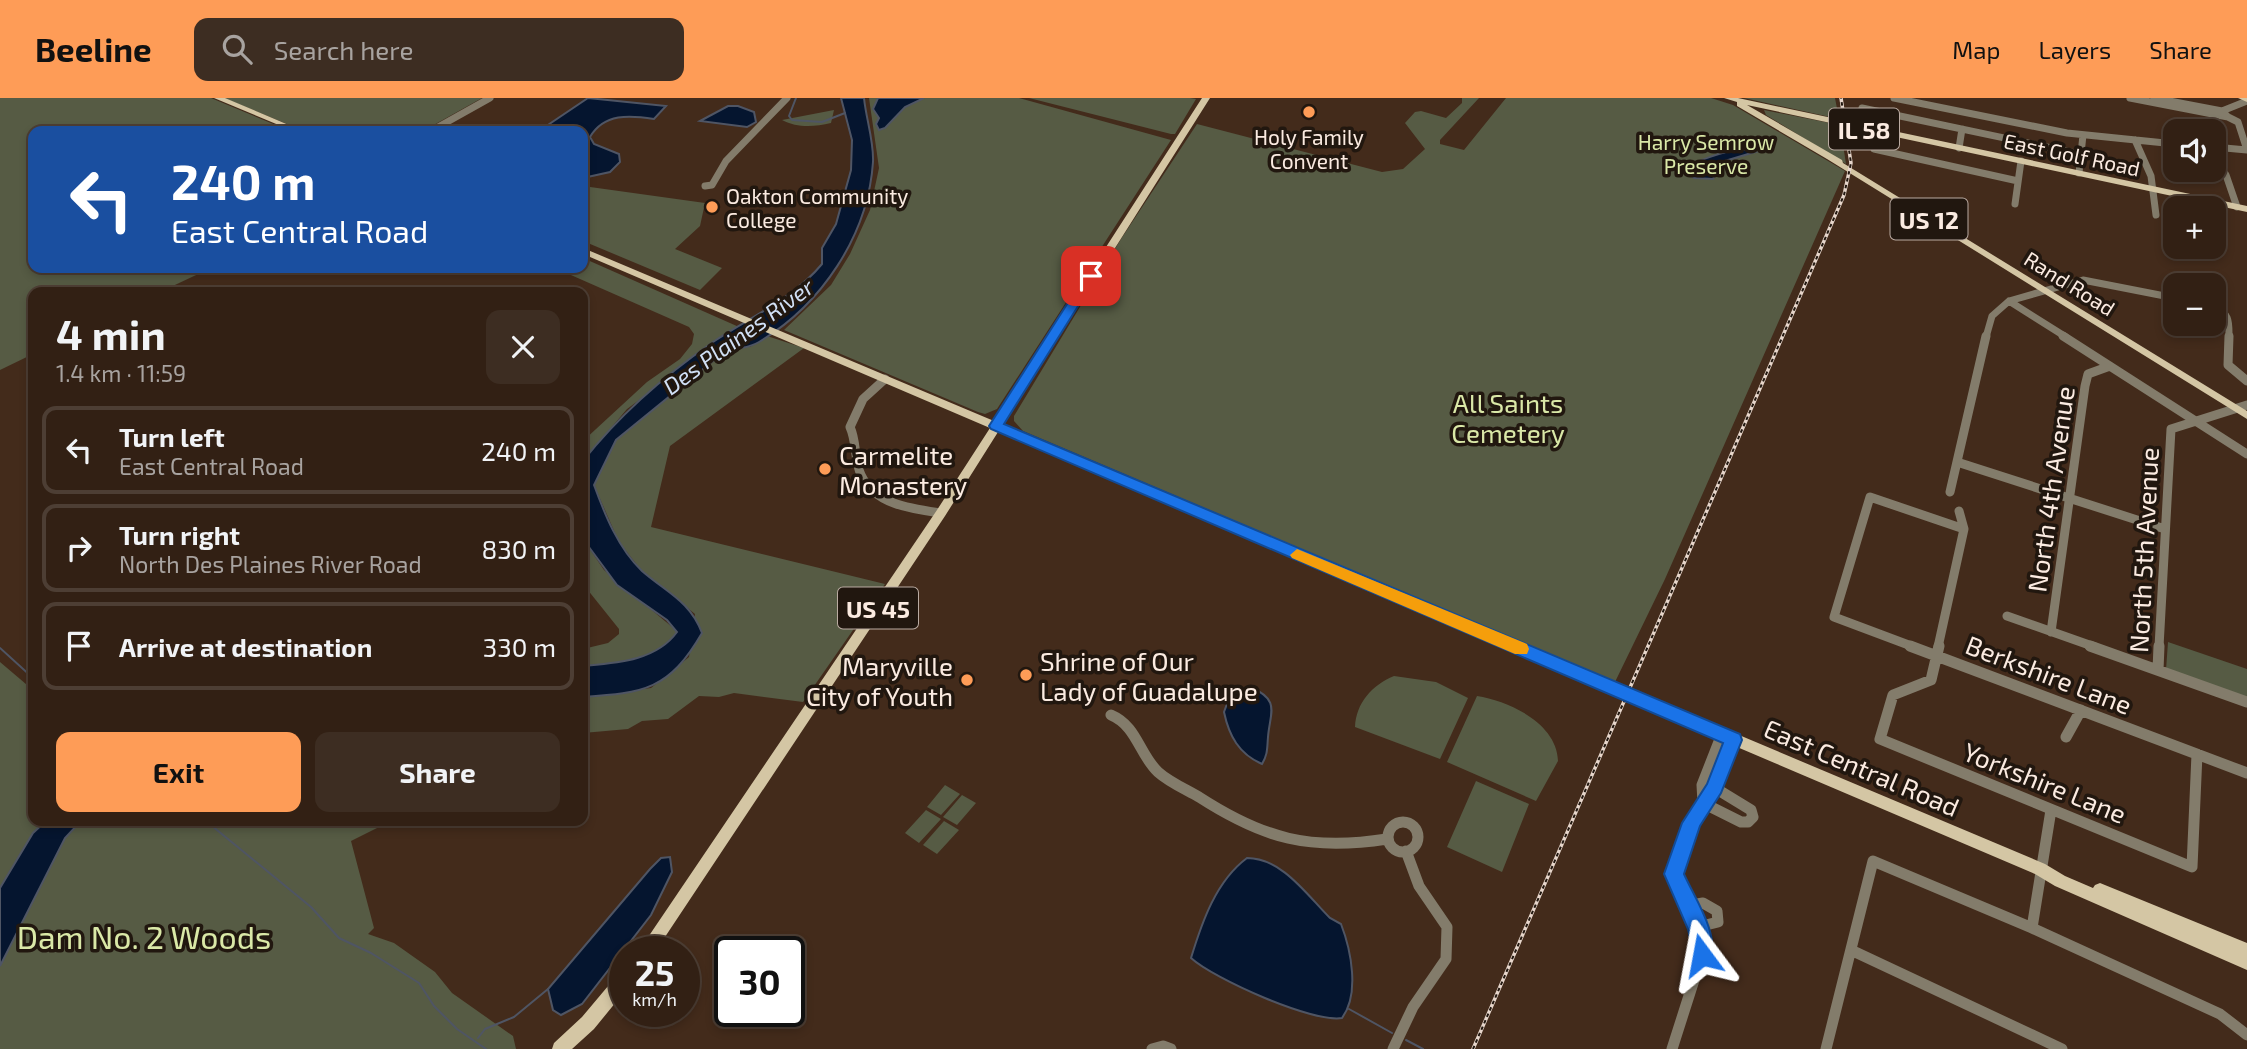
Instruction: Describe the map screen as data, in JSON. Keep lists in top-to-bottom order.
{
  "streets": {
    "main road": [
      "IL 58",
      "East Golf Road",
      "US 12",
      "Rand Road",
      "US 45",
      "East Central Road"
    ],
    "street": [
      "North 4th Avenue",
      "North 5th Avenue",
      "Berkshire Lane",
      "Yorkshire Lane"
    ]
  },
  "crossings": [
    ["East Golf Road", "Rand Road"],
    ["Rand Road", "North 5th Avenue"],
    ["US 45", "East Central Road"],
    ["Berkshire Lane", "Yorkshire Lane"]
  ],
  "water": ["Des Plaines River"],
  "parks": ["Harry Semrow Preserve", "All Saints Cemetery", "Dam No. 2 Woods"],
  "places": [
    "Holy Family Convent",
    "Oakton Community College",
    "Carmelite Monastery",
    "Shrine of Our Lady of Guadalupe",
    "Maryville City of Youth"
  ],
  "page": {
    "header": "Beeline",
    "search": "Search here",
    "nav": ["Map", "Layers", "Share"],
    "map_buttons": ["+", "−"],
    "turn": ["240 m", "East Central Road"],
    "heading": ["4 min", "1.4 km · 11:59"],
    "list": [
      {
        "name": "Turn left",
        "note": "East Central Road",
        "value": "240 m"
      },
      {
        "name": "Turn right",
        "note": "North Des Plaines River Road",
        "value": "830 m"
      },
      {
        "name": "Arrive at destination",
        "value": "330 m"
      }
    ],
    "buttons": ["Exit", "Share"],
    "speed": "25 km/h",
    "limit": "30"
  }
}
